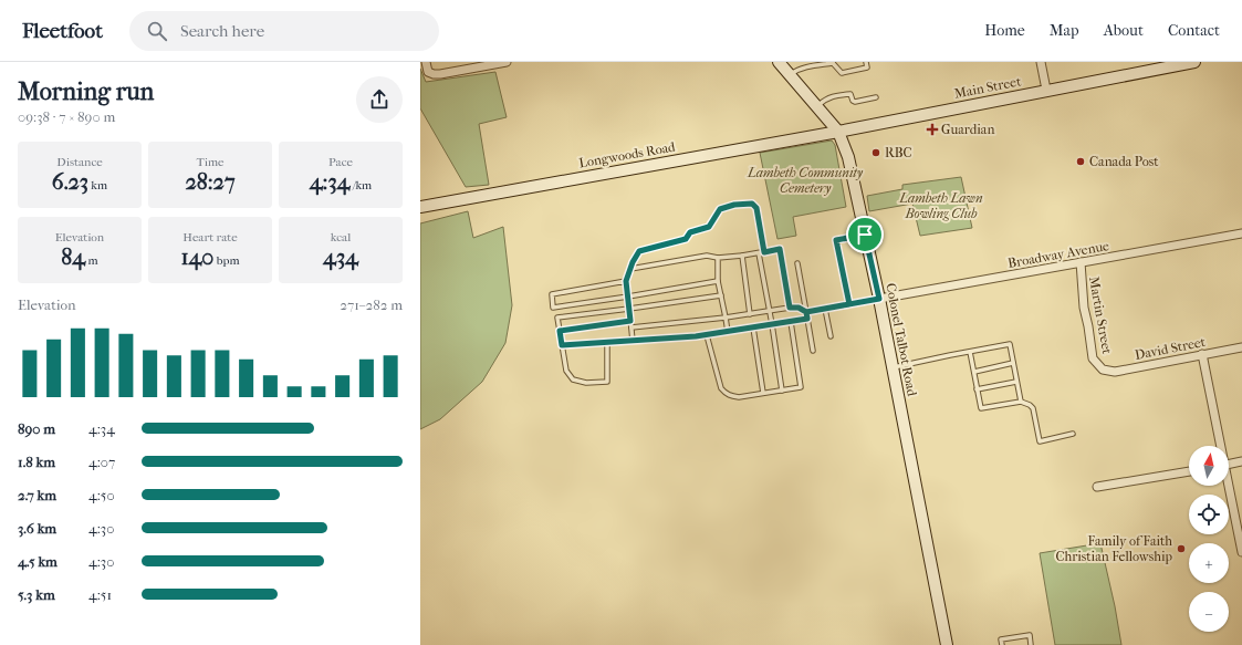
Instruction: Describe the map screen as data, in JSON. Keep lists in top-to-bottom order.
{
  "streets": {
    "main road": ["Main Street", "Longwoods Road", "Colonel Talbot Road"],
    "street": ["Broadway Avenue", "Martin Street", "David Street"]
  },
  "crossings": [
    ["Main Street", "Longwoods Road"],
    ["Main Street", "Colonel Talbot Road"],
    ["Longwoods Road", "Colonel Talbot Road"],
    ["Broadway Avenue", "Martin Street"],
    ["Broadway Avenue", "Colonel Talbot Road"],
    ["Martin Street", "David Street"]
  ],
  "parks": ["Lambeth Community Cemetery", "Lambeth Lawn Bowling Club"],
  "places": {
    "health": ["Guardian"],
    "other": ["RBC", "Canada Post", "Family of Faith Christian Fellowship"]
  },
  "north": "top",
  "page": {
    "header": "Fleetfoot",
    "search": "Search here",
    "nav": [
      "Home",
      "Map",
      "About",
      "Contact"
    ],
    "heading": ["Morning run", "09:38 · 7 × 890 m"],
    "stats": [
      ["Distance", "6.23 km"],
      ["Time", "28:27"],
      ["Pace", "4:34 /km"],
      ["Elevation", "84 m"],
      ["Heart rate", "140 bpm"],
      ["kcal", "434"]
    ],
    "chart": ["Elevation", "271–282 m"],
    "list": [
      {
        "name": "890 m",
        "note": "4:34"
      },
      {
        "name": "1.8 km",
        "note": "4:07"
      },
      {
        "name": "2.7 km",
        "note": "4:50"
      },
      {
        "name": "3.6 km",
        "note": "4:30"
      },
      {
        "name": "4.5 km",
        "note": "4:30"
      },
      {
        "name": "5.3 km",
        "note": "4:51"
      }
    ],
    "map_buttons": ["+", "−"]
  }
}
